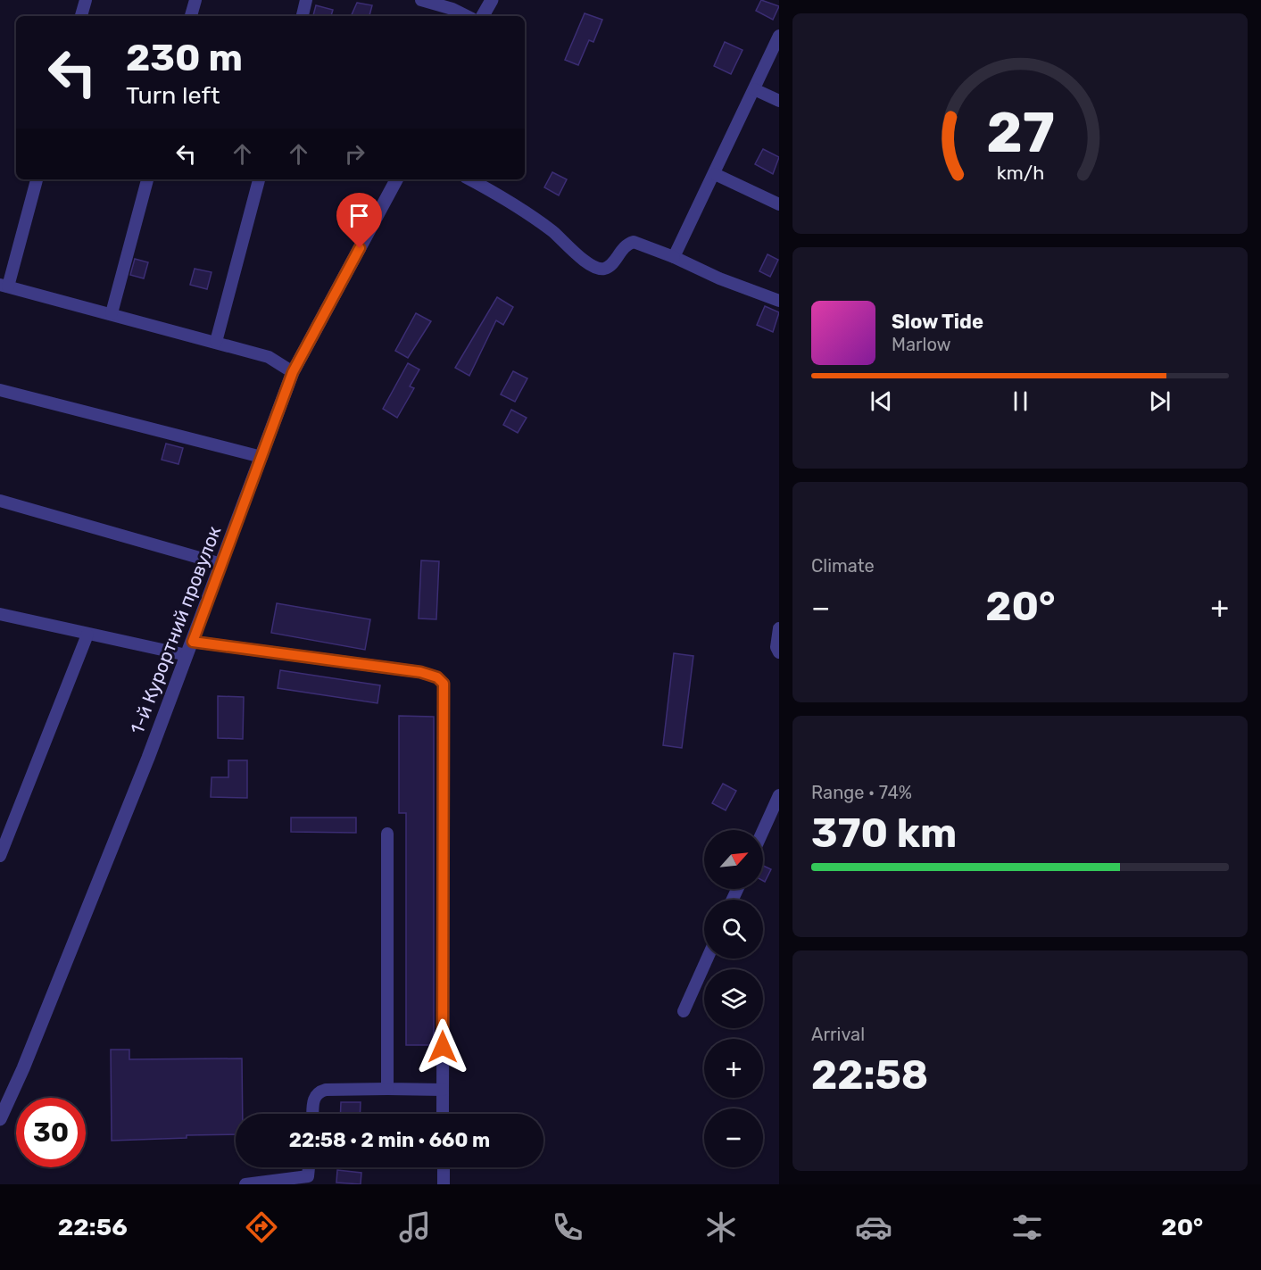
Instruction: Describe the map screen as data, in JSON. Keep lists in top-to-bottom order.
{
  "streets": {
    "street": ["1-й Курортний провулок"]
  },
  "north": "top right",
  "page": {
    "turn": ["230 m", "Turn left"],
    "song": ["Slow Tide", "Marlow"],
    "tile": [
      "Climate",
      ["Range · 74%", "370 km"],
      ["Arrival", "22:58"]
    ],
    "heat": ["−", "20°", "+"],
    "map_buttons": ["+", "−"],
    "limit": "30",
    "trip": "22:58 · 2 min · 660 m",
    "tabs": ["22:56", "20°"],
    "gauge": ["27", "km/h"]
  }
}
